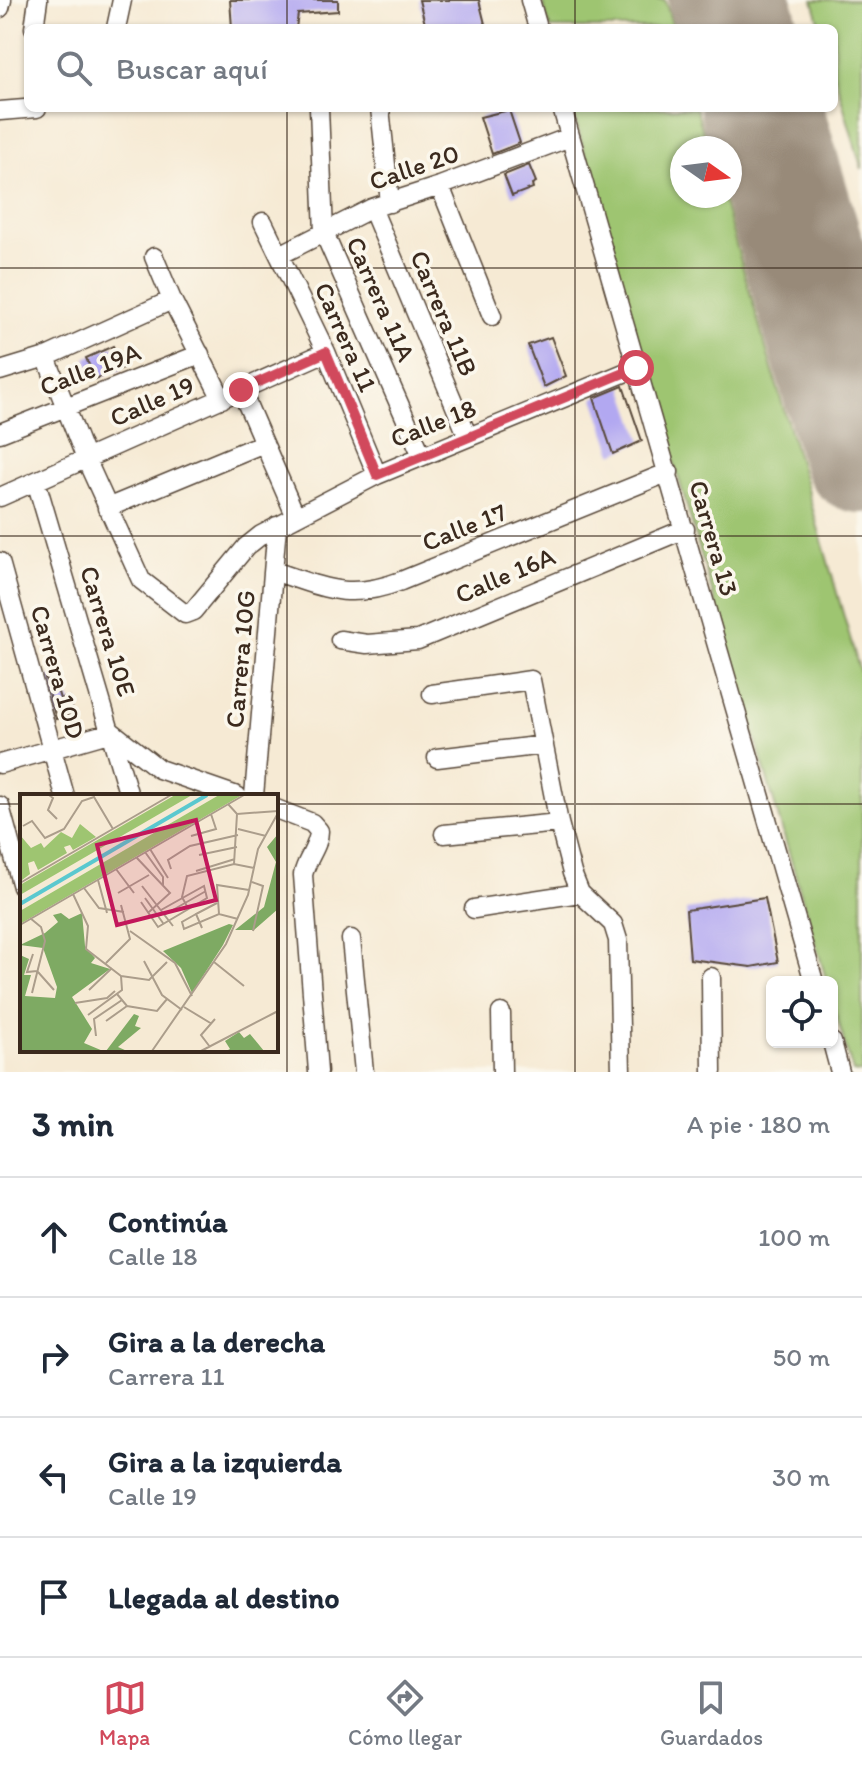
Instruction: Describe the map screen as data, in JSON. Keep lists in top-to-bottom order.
{
  "streets": {
    "street": [
      "Calle 20",
      "Carrera 11A",
      "Carrera 11B",
      "Carrera 11",
      "Calle 19A",
      "Calle 19",
      "Calle 18",
      "Calle 17",
      "Carrera 13",
      "Calle 16A",
      "Carrera 10E",
      "Carrera 10G",
      "Carrera 10D"
    ]
  },
  "crossings": [
    ["Calle 20", "Carrera 11A"],
    ["Calle 20", "Carrera 11B"],
    ["Calle 20", "Carrera 11"],
    ["Calle 20", "Carrera 13"],
    ["Carrera 11A", "Calle 18"],
    ["Carrera 11B", "Calle 18"],
    ["Carrera 11", "Calle 19"],
    ["Carrera 11", "Calle 18"],
    ["Calle 19", "Carrera 10E"],
    ["Calle 18", "Carrera 13"],
    ["Calle 18", "Carrera 10G"],
    ["Calle 17", "Carrera 13"],
    ["Calle 17", "Carrera 10G"],
    ["Carrera 13", "Calle 16A"]
  ],
  "north": "right",
  "page": {
    "search": "Buscar aquí",
    "heading": ["3 min", "A pie · 180 m"],
    "list": [
      ["Continúa", "Calle 18", "100 m"],
      ["Gira a la derecha", "Carrera 11", "50 m"],
      ["Gira a la izquierda", "Calle 19", "30 m"],
      "Llegada al destino"
    ],
    "nav": ["Mapa", "Cómo llegar", "Guardados"]
  }
}
